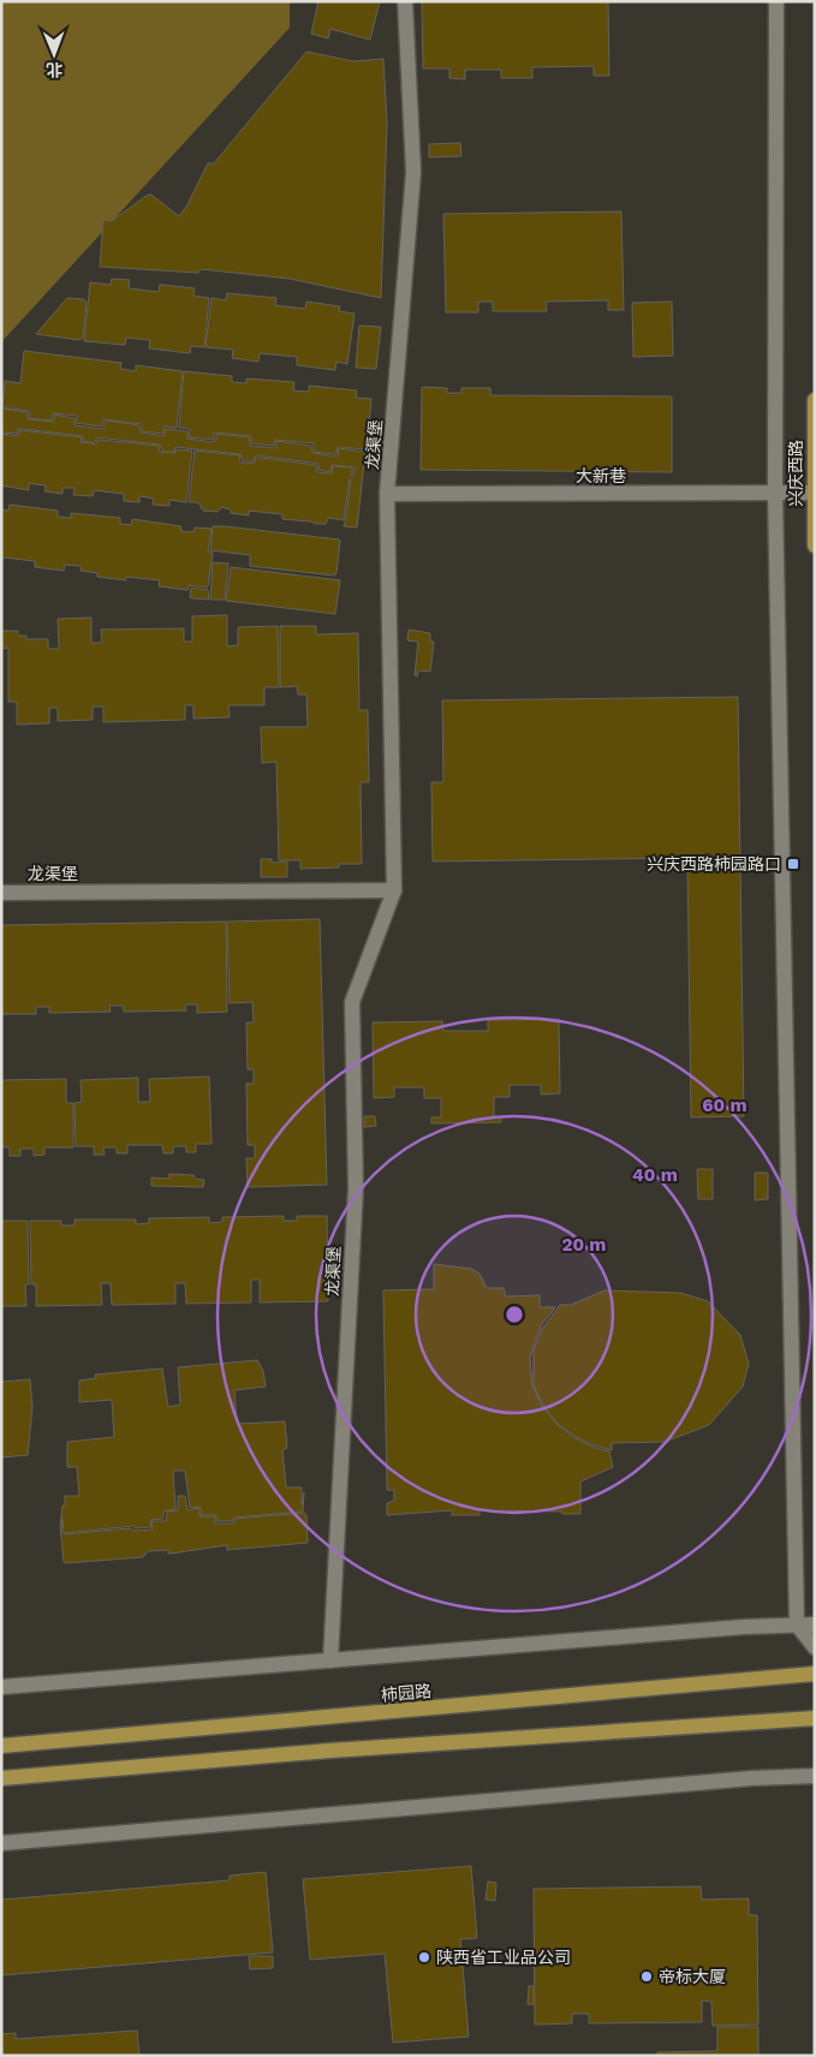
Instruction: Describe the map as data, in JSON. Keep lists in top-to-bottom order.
{
  "streets": {
    "main road": ["兴庆西路", "柿园路"],
    "street": ["龙渠堡", "大新巷"]
  },
  "crossings": [
    ["龙渠堡", "大新巷"],
    ["兴庆西路", "大新巷"]
  ],
  "places": {
    "transit": ["兴庆西路柿园路口"],
    "other": ["陕西省工业品公司", "帝标大厦"]
  },
  "north": "bottom",
  "rings": ["60 m", "40 m", "20 m"]
}
